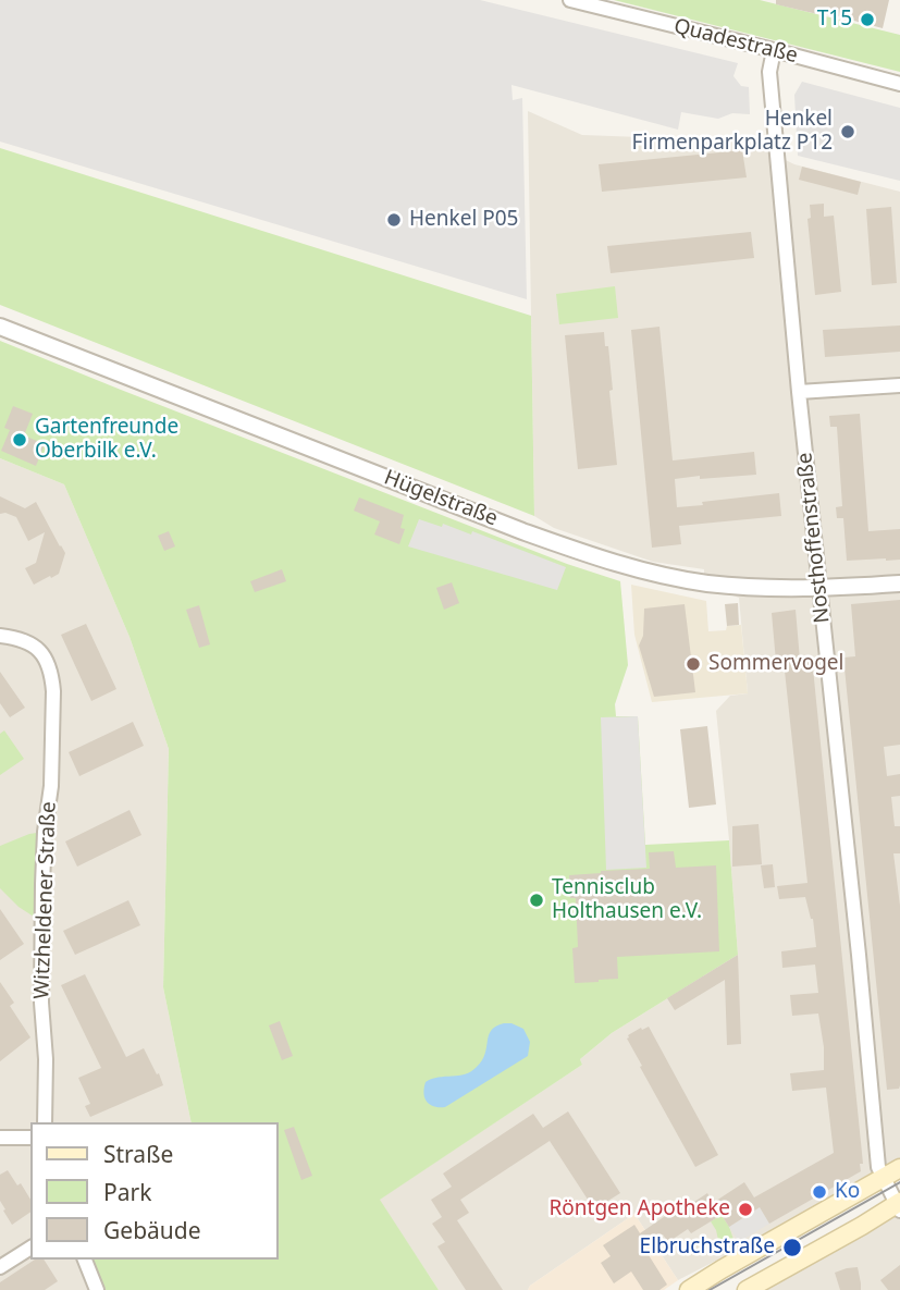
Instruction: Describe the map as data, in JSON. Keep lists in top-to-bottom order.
{
  "streets": {
    "street": [
      "Quadestraße",
      "Hügelstraße",
      "Nosthoffenstraße",
      "Witzheldener Straße"
    ]
  },
  "crossings": [
    ["Quadestraße", "Nosthoffenstraße"],
    ["Hügelstraße", "Nosthoffenstraße"]
  ],
  "places": [
    "T15",
    "Henkel Firmenparkplatz P12",
    "Henkel P05",
    "Gartenfreunde Oberbilk e.V.",
    "Sommervogel",
    "Tennisclub Holthausen e.V.",
    "Ko",
    "Röntgen Apotheke",
    "Elbruchstraße"
  ],
  "legend": ["Straße", "Park", "Gebäude"]
}
